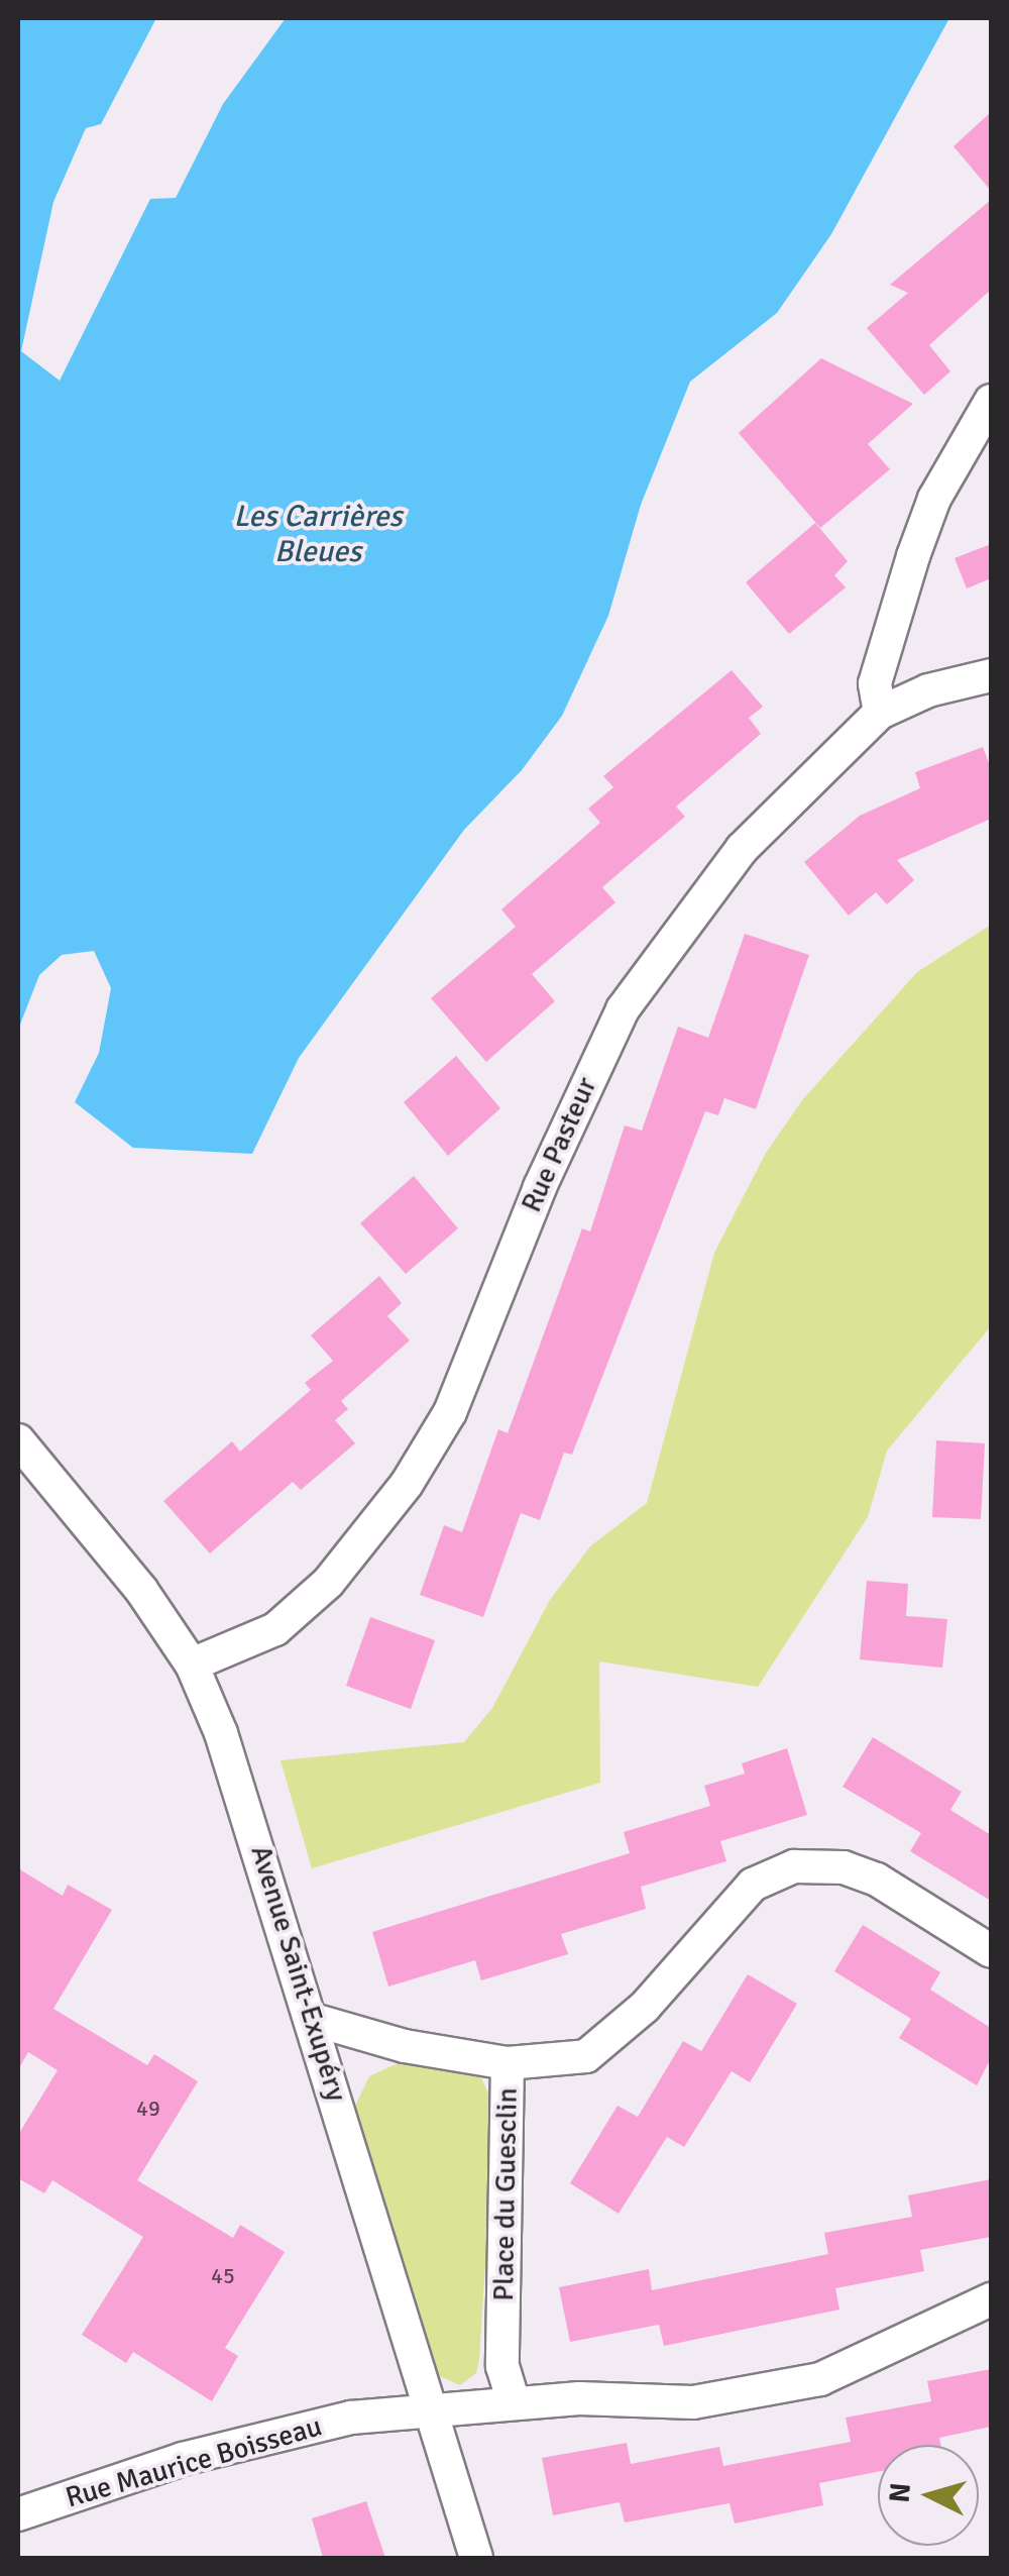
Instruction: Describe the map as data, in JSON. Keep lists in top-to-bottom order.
{
  "streets": {
    "street": [
      "Rue Pasteur",
      "Avenue Saint-Exupéry",
      "Place du Guesclin",
      "Rue Maurice Boisseau"
    ]
  },
  "crossings": [
    ["Rue Pasteur", "Avenue Saint-Exupéry"],
    ["Avenue Saint-Exupéry", "Place du Guesclin"],
    ["Avenue Saint-Exupéry", "Rue Maurice Boisseau"],
    ["Place du Guesclin", "Rue Maurice Boisseau"]
  ],
  "water": ["Les Carrières Bleues"],
  "house_numbers": ["49", "45"],
  "north": "left"
}
